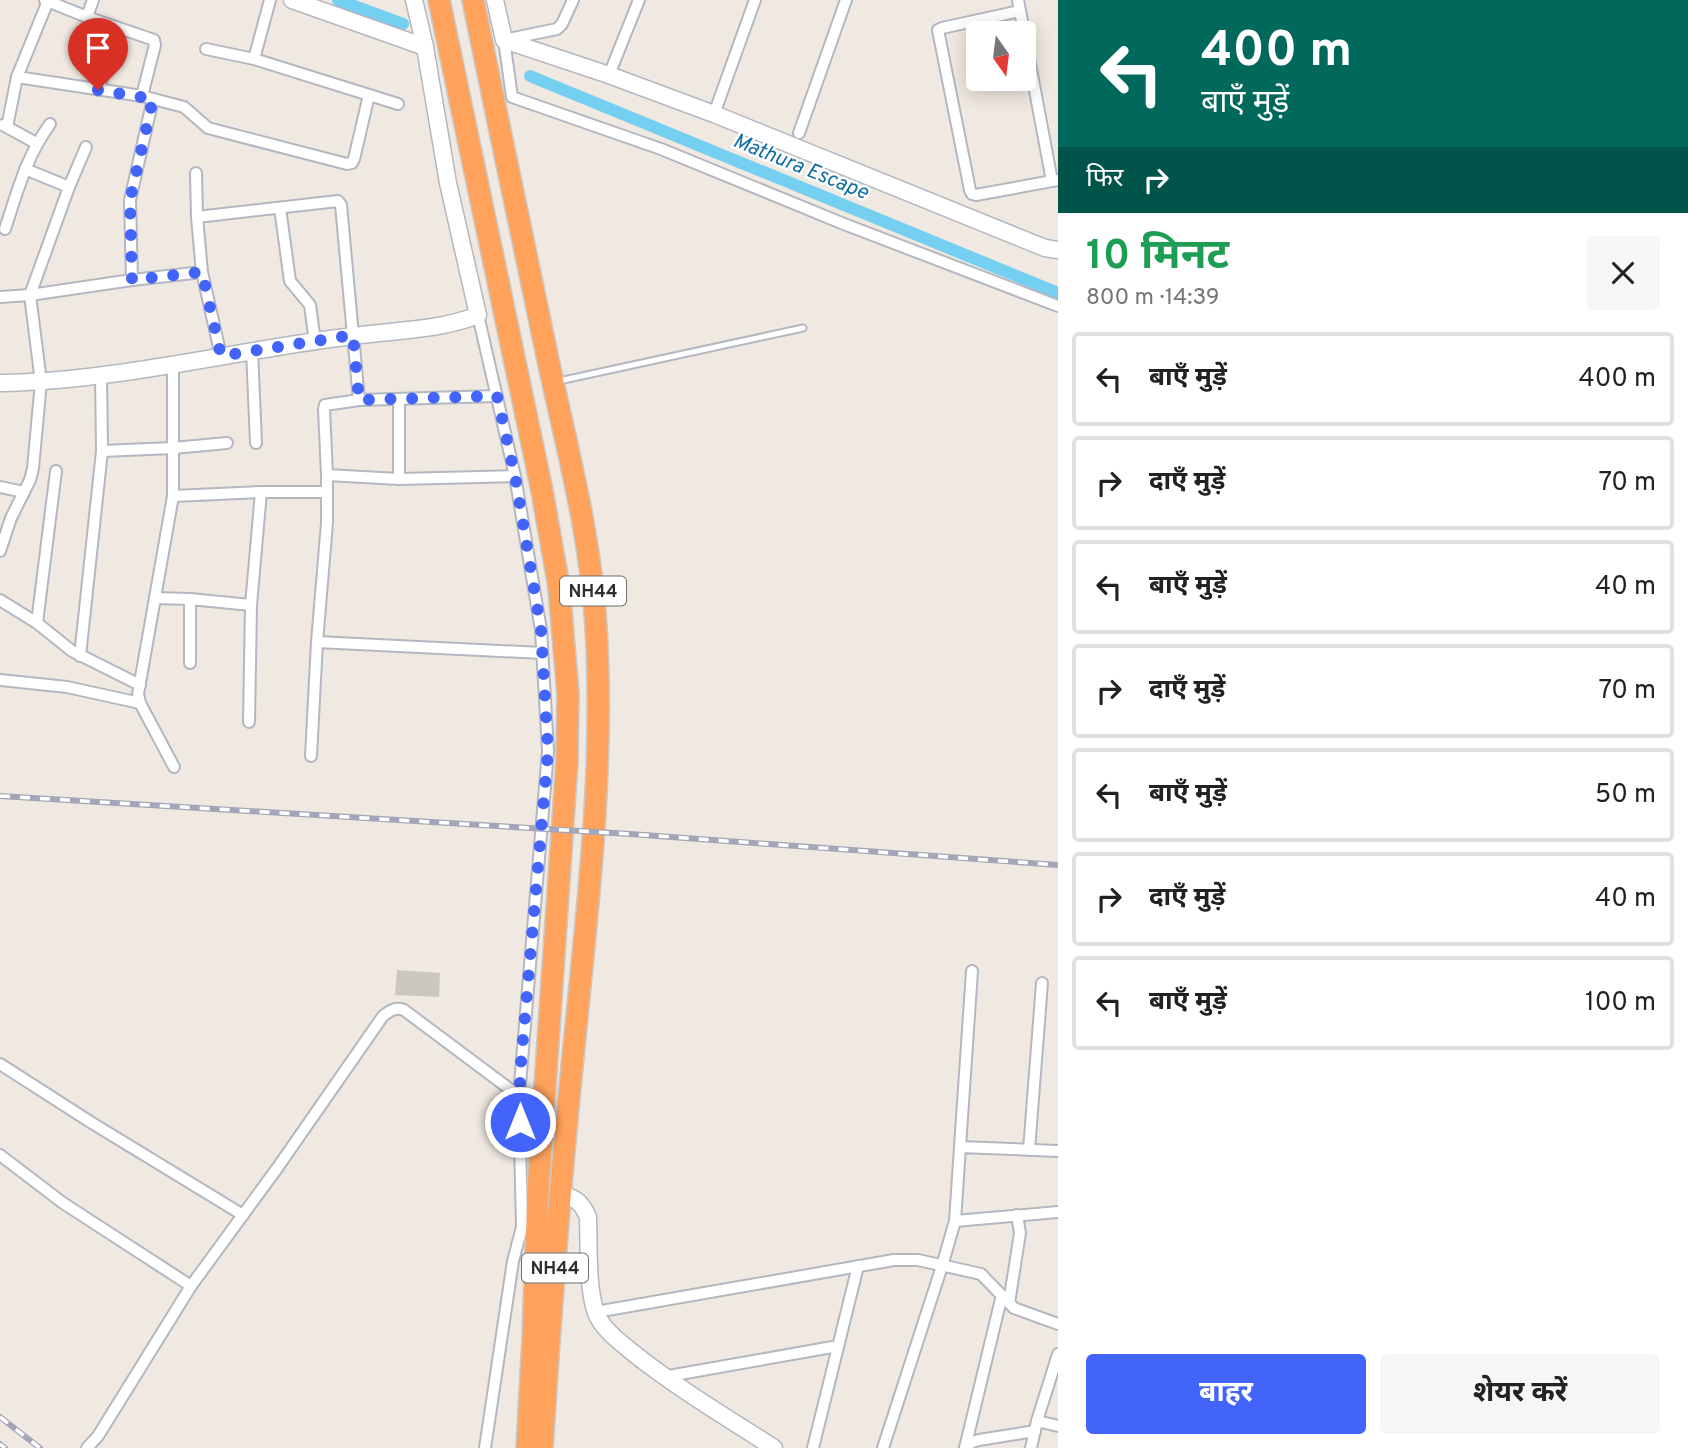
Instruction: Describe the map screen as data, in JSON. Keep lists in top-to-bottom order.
{
  "streets": {
    "highway": ["NH44"]
  },
  "water": ["Mathura Escape"],
  "north": "bottom",
  "page": {
    "turn": ["400 m", "बाएँ मुड़ें"],
    "then": "फिर",
    "heading": ["10 मिनट", "800 m · 14:39"],
    "list": [
      {
        "name": "बाएँ मुड़ें",
        "value": "400 m"
      },
      {
        "name": "दाएँ मुड़ें",
        "value": "70 m"
      },
      {
        "name": "बाएँ मुड़ें",
        "value": "40 m"
      },
      {
        "name": "दाएँ मुड़ें",
        "value": "70 m"
      },
      {
        "name": "बाएँ मुड़ें",
        "value": "50 m"
      },
      {
        "name": "दाएँ मुड़ें",
        "value": "40 m"
      },
      {
        "name": "बाएँ मुड़ें",
        "value": "100 m"
      }
    ],
    "buttons": ["बाहर", "शेयर करें"]
  }
}
